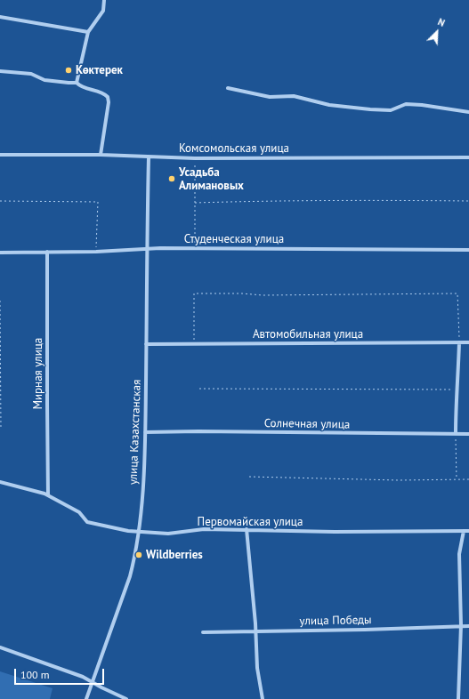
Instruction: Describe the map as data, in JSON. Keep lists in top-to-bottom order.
{
  "streets": {
    "street": [
      "Комсомольская улица",
      "Студенческая улица",
      "Автомобильная улица",
      "Мирная улица",
      "Солнечная улица",
      "улица Казахстанская",
      "Первомайская улица",
      "улица Победы"
    ]
  },
  "crossings": [
    ["Комсомольская улица", "улица Казахстанская"],
    ["Студенческая улица", "Мирная улица"],
    ["Студенческая улица", "улица Казахстанская"],
    ["Автомобильная улица", "улица Казахстанская"],
    ["Мирная улица", "Первомайская улица"],
    ["Солнечная улица", "улица Казахстанская"],
    ["улица Казахстанская", "Первомайская улица"]
  ],
  "places": ["Көктерек", "Усадьба Алимановых", "Wildberries"],
  "scale_bar": "100 m",
  "north": "top right"
}
